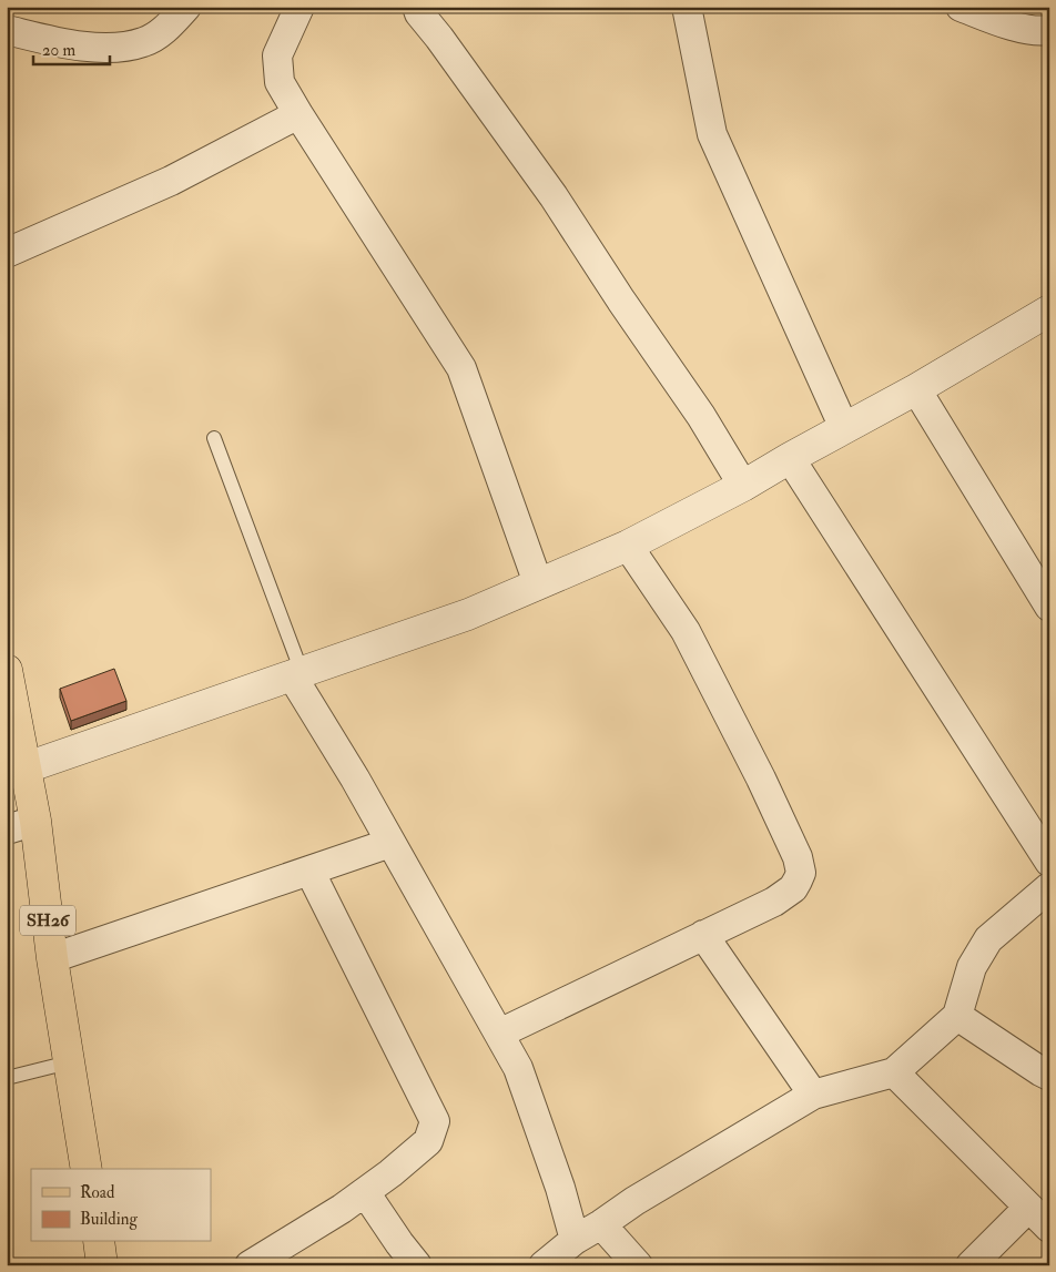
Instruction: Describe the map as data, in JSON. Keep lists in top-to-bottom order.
{
  "streets": {
    "main road": ["SH26"]
  },
  "legend": ["Road", "Building"],
  "scale_bar": "20 m"
}
